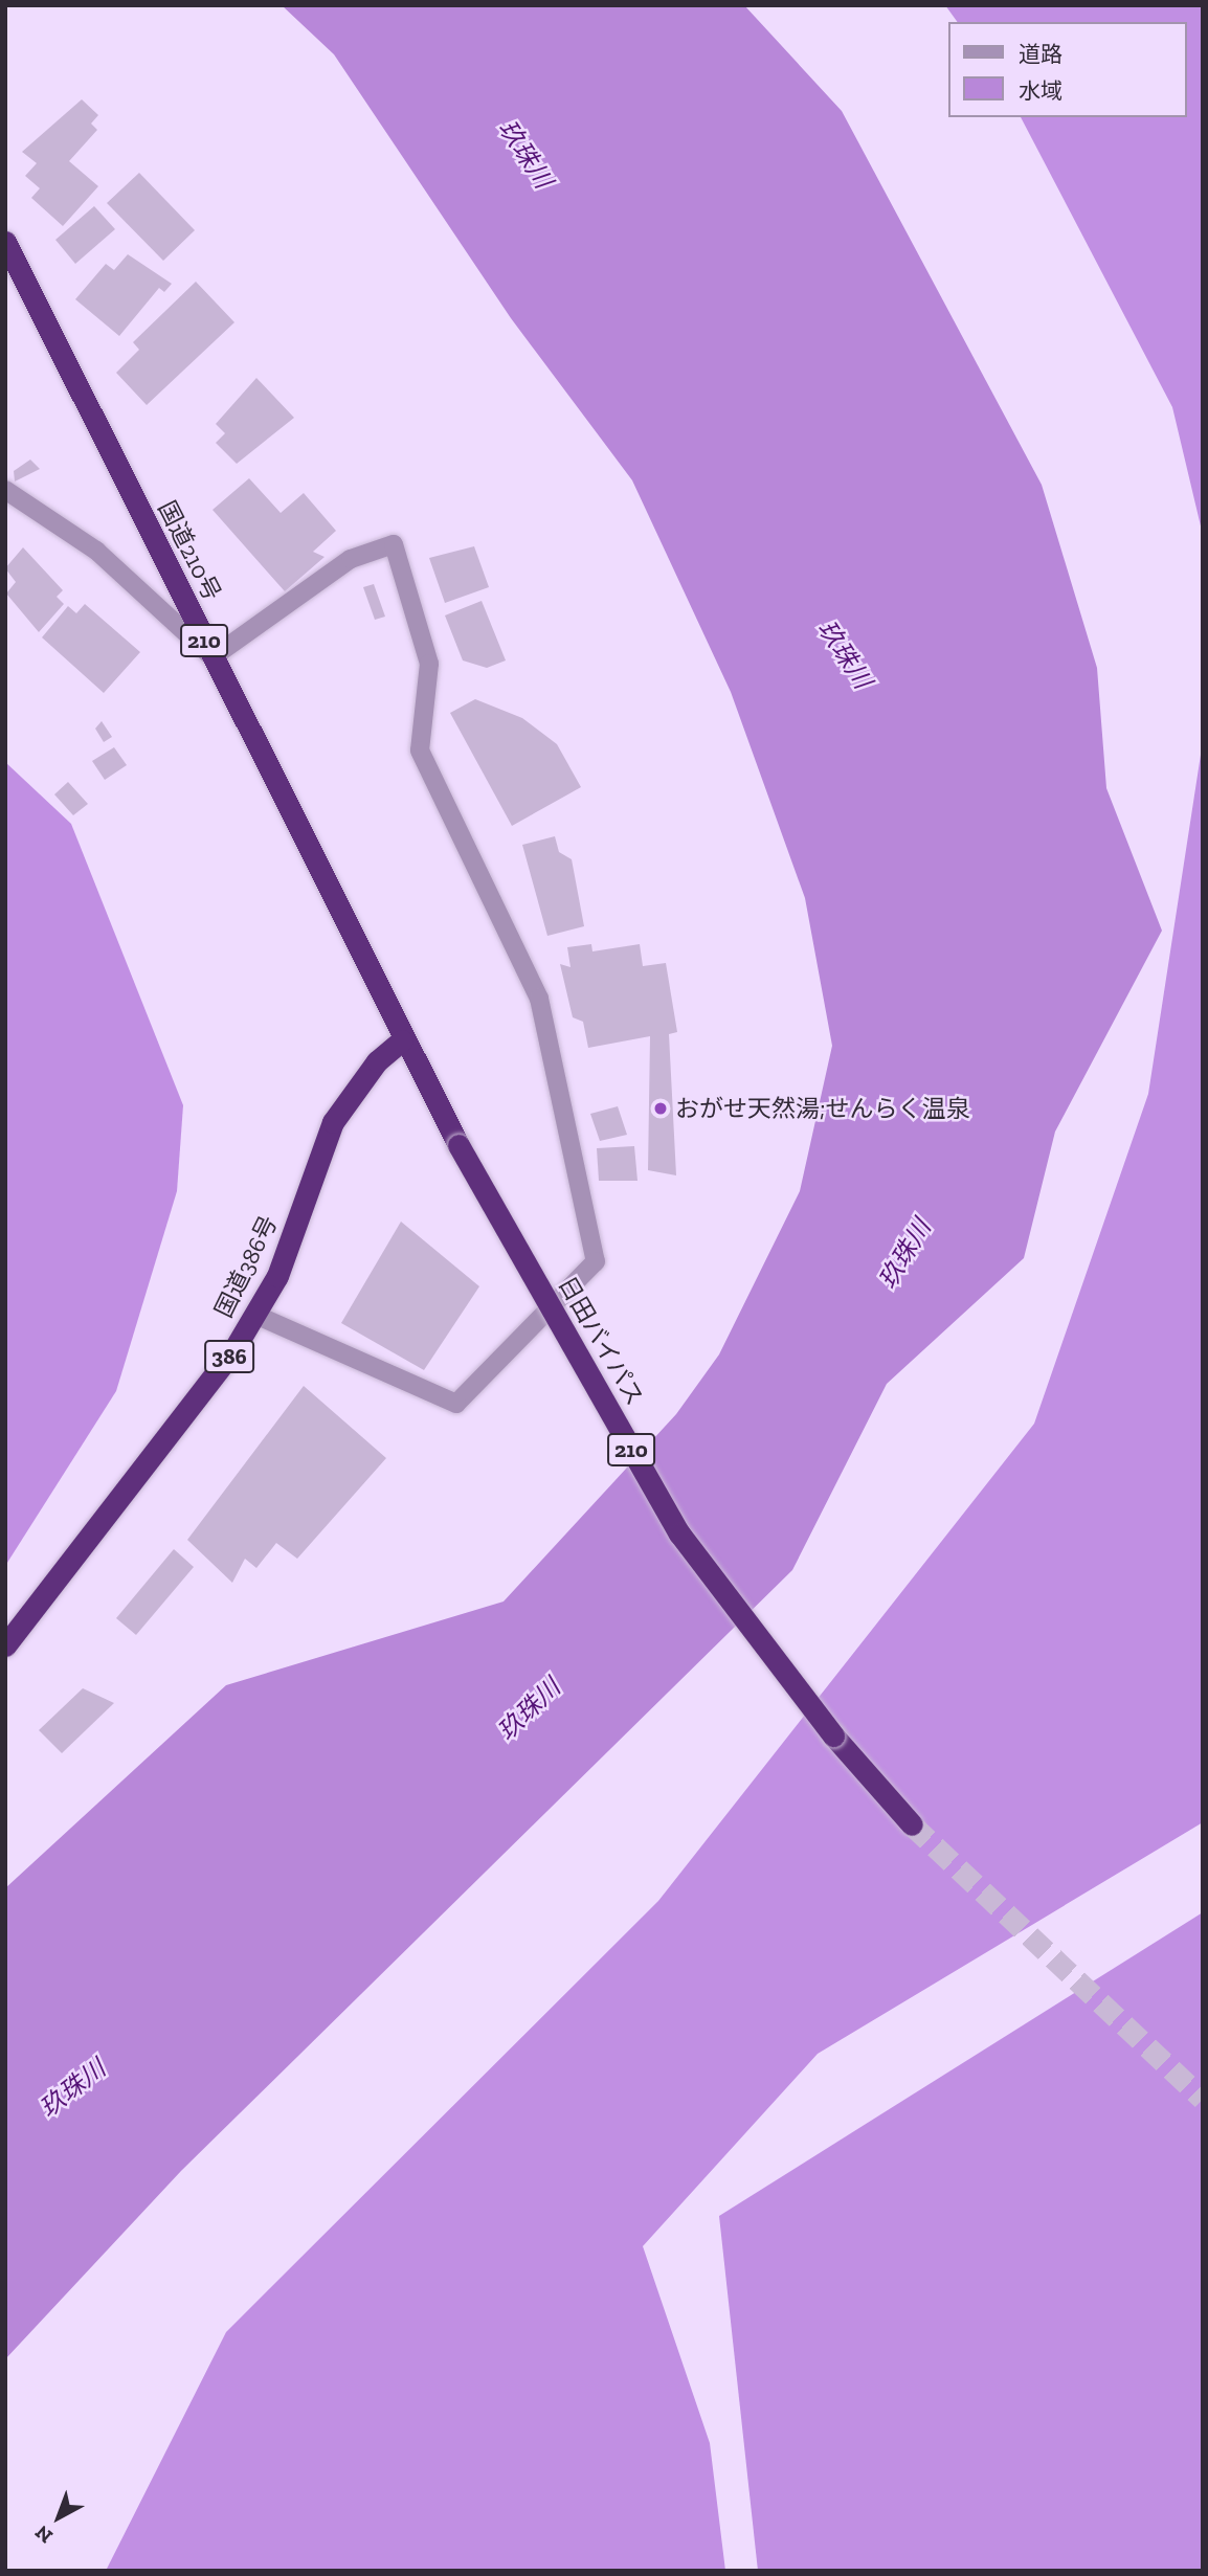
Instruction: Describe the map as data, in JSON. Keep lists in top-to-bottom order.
{
  "streets": {
    "highway": [
      "国道210号",
      "210",
      "国道386号",
      "日田バイパス",
      "386"
    ]
  },
  "crossings": [
    ["国道210号", "国道386号"],
    ["国道210号", "日田バイパス"],
    ["国道386号", "日田バイパス"]
  ],
  "water": ["玖珠川"],
  "places": ["おがせ天然湯;せんらく温泉"],
  "legend": ["道路", "水域"],
  "north": "bottom left"
}
